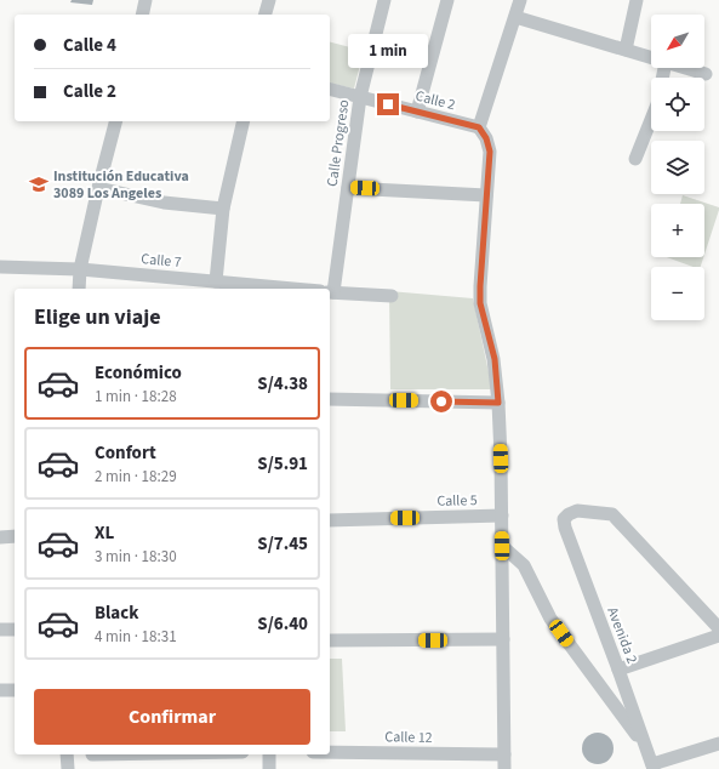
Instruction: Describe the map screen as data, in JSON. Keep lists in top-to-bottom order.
{
  "streets": {
    "street": [
      "Calle 2",
      "Calle Progreso",
      "Calle 7",
      "Calle 5",
      "Avenida 2",
      "Calle 12"
    ]
  },
  "crossings": [
    ["Calle 2", "Calle Progreso"]
  ],
  "places": {
    "school or university": ["Institución Educativa 3089 Los Angeles"]
  },
  "north": "bottom left",
  "page": {
    "map_buttons": ["+", "−"],
    "banner": ["Calle 4", "Calle 2"],
    "bubble": "1 min",
    "heading": "Elige un viaje",
    "list": [
      {
        "name": "Económico",
        "note": "1 min · 18:28",
        "value": "S/4.38"
      },
      {
        "name": "Confort",
        "note": "2 min · 18:29",
        "value": "S/5.91"
      },
      {
        "name": "XL",
        "note": "3 min · 18:30",
        "value": "S/7.45"
      },
      {
        "name": "Black",
        "note": "4 min · 18:31",
        "value": "S/6.40"
      }
    ],
    "buttons": "Confirmar"
  }
}
